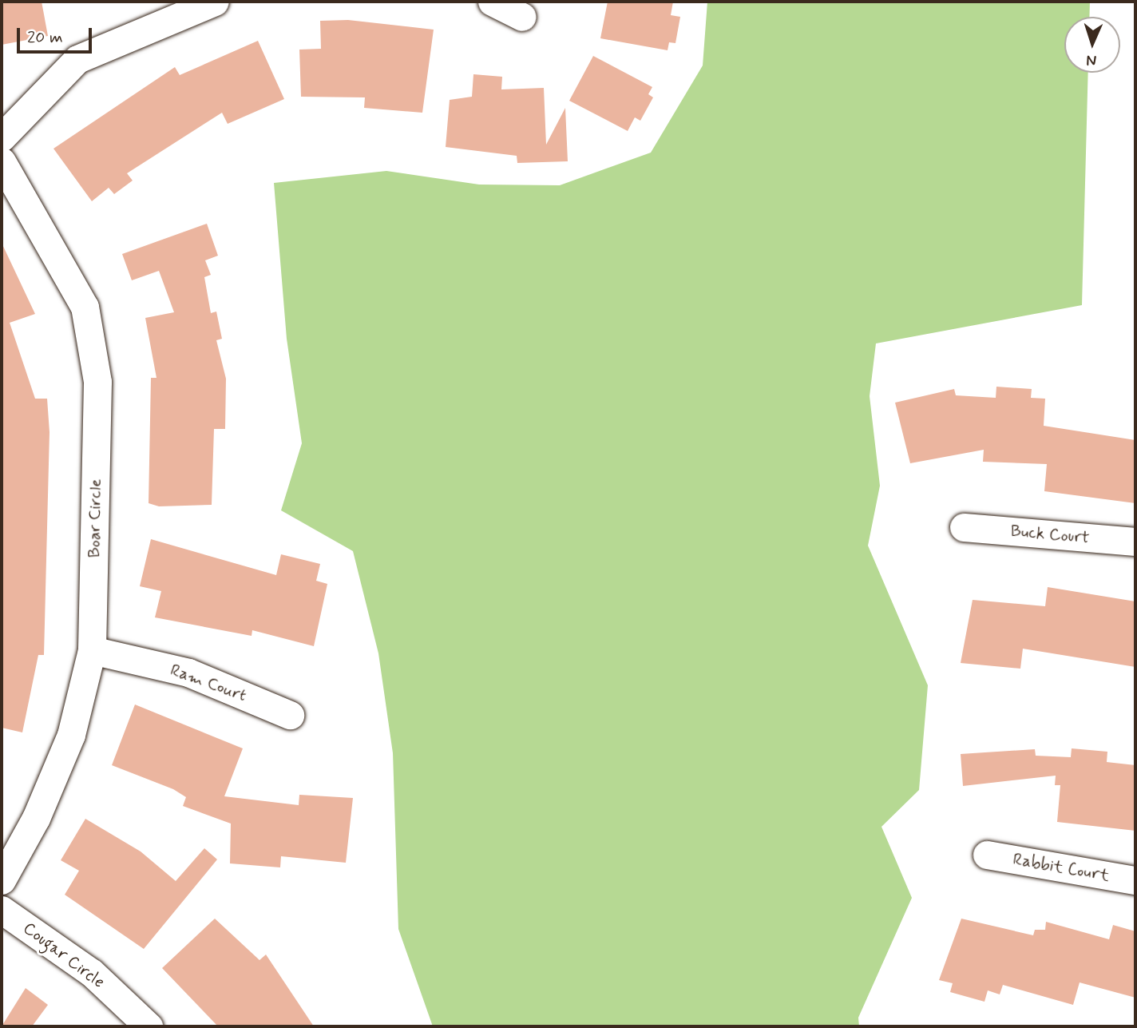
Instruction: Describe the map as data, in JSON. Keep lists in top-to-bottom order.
{
  "streets": {
    "street": [
      "Boar Circle",
      "Buck Court",
      "Ram Court",
      "Rabbit Court",
      "Cougar Circle"
    ]
  },
  "crossings": [
    ["Boar Circle", "Ram Court"]
  ],
  "scale_bar": "20 m",
  "north": "bottom"
}
